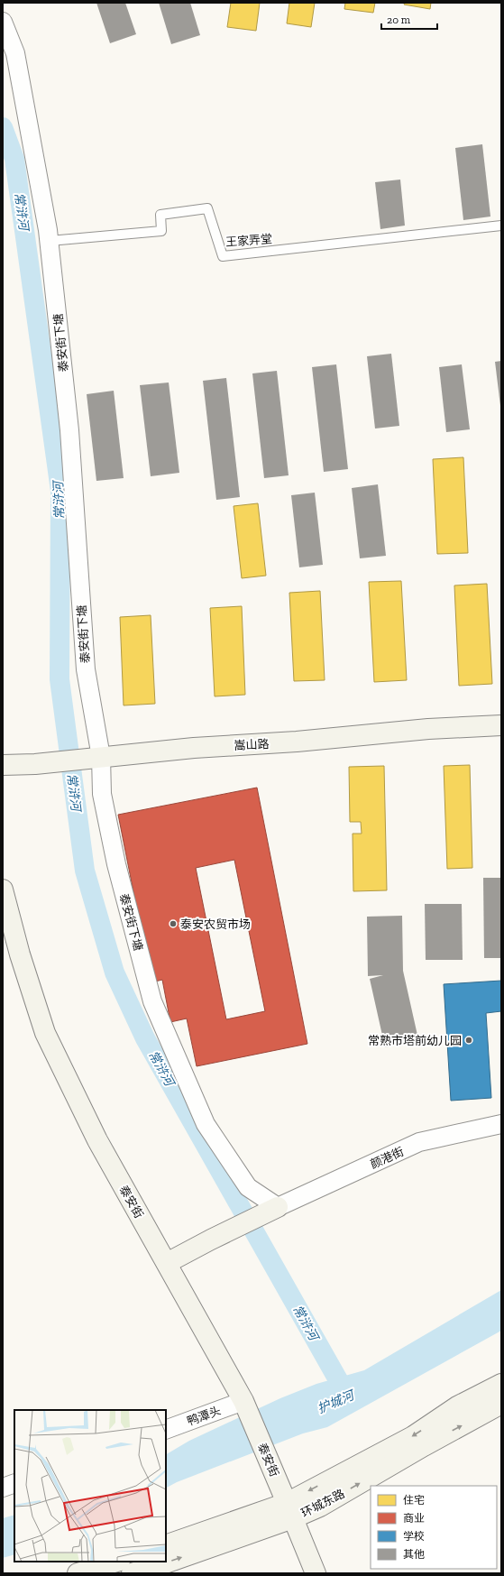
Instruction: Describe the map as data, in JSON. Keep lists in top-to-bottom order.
{
  "streets": {
    "street": [
      "泰安街下塘",
      "嵩山路",
      "颜港街",
      "泰安街",
      "鸭潭头",
      "环城东路"
    ],
    "lane": ["王家弄堂"]
  },
  "crossings": [
    ["王家弄堂", "泰安街下塘"],
    ["泰安街下塘", "嵩山路"],
    ["泰安街下塘", "颜港街"],
    ["泰安街", "鸭潭头"],
    ["泰安街", "环城东路"]
  ],
  "water": ["常浒河", "护城河"],
  "places": ["泰安农贸市场", "常熟市塔前幼儿园"],
  "legend": [
    "住宅",
    "商业",
    "学校",
    "其他"
  ],
  "scale_bar": "20 m"
}
